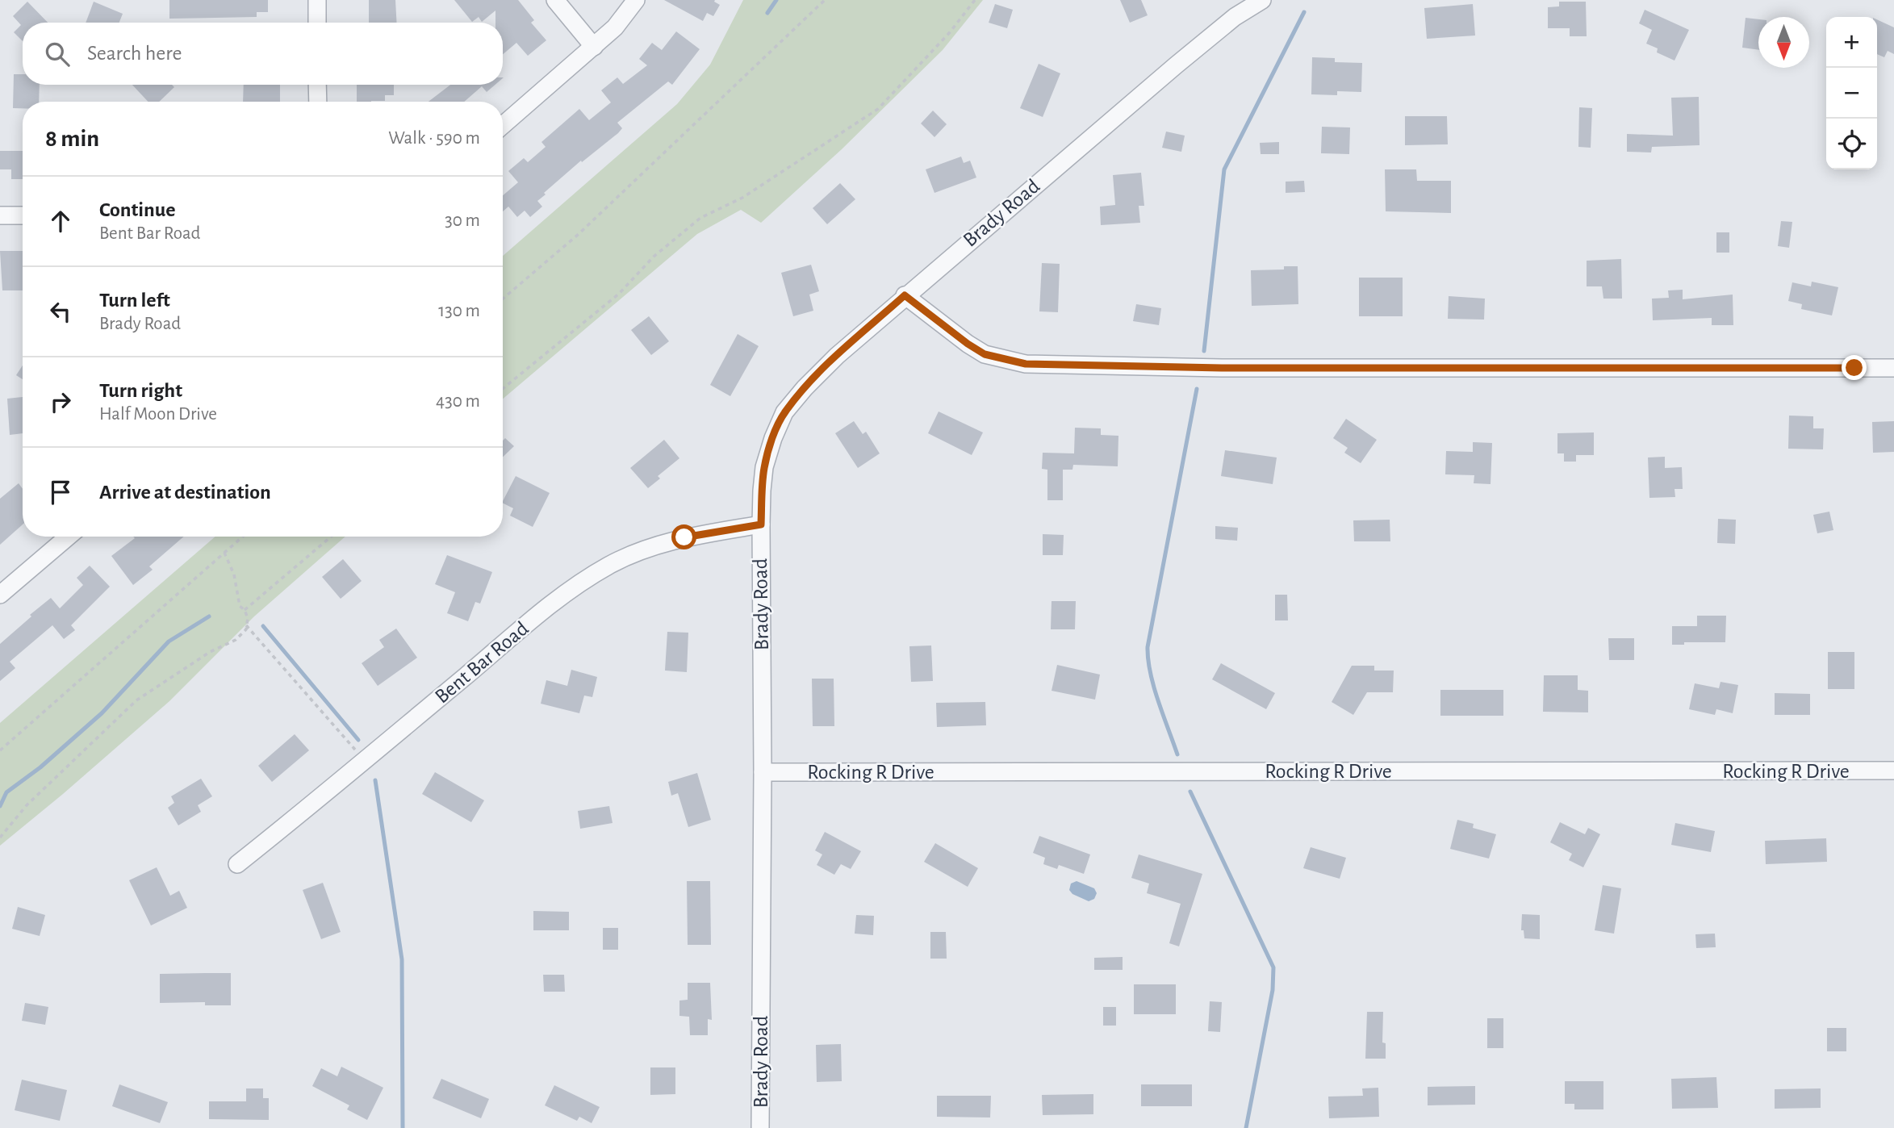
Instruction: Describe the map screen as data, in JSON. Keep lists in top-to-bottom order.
{
  "streets": {
    "street": ["Brady Road", "Bent Bar Road", "Rocking R Drive"]
  },
  "crossings": [
    ["Brady Road", "Bent Bar Road"],
    ["Brady Road", "Rocking R Drive"]
  ],
  "north": "bottom",
  "page": {
    "map_buttons": ["+", "−"],
    "search": "Search here",
    "heading": ["8 min", "Walk · 590 m"],
    "list": [
      ["Continue", "Bent Bar Road", "30 m"],
      ["Turn left", "Brady Road", "130 m"],
      ["Turn right", "Half Moon Drive", "430 m"],
      "Arrive at destination"
    ]
  }
}
